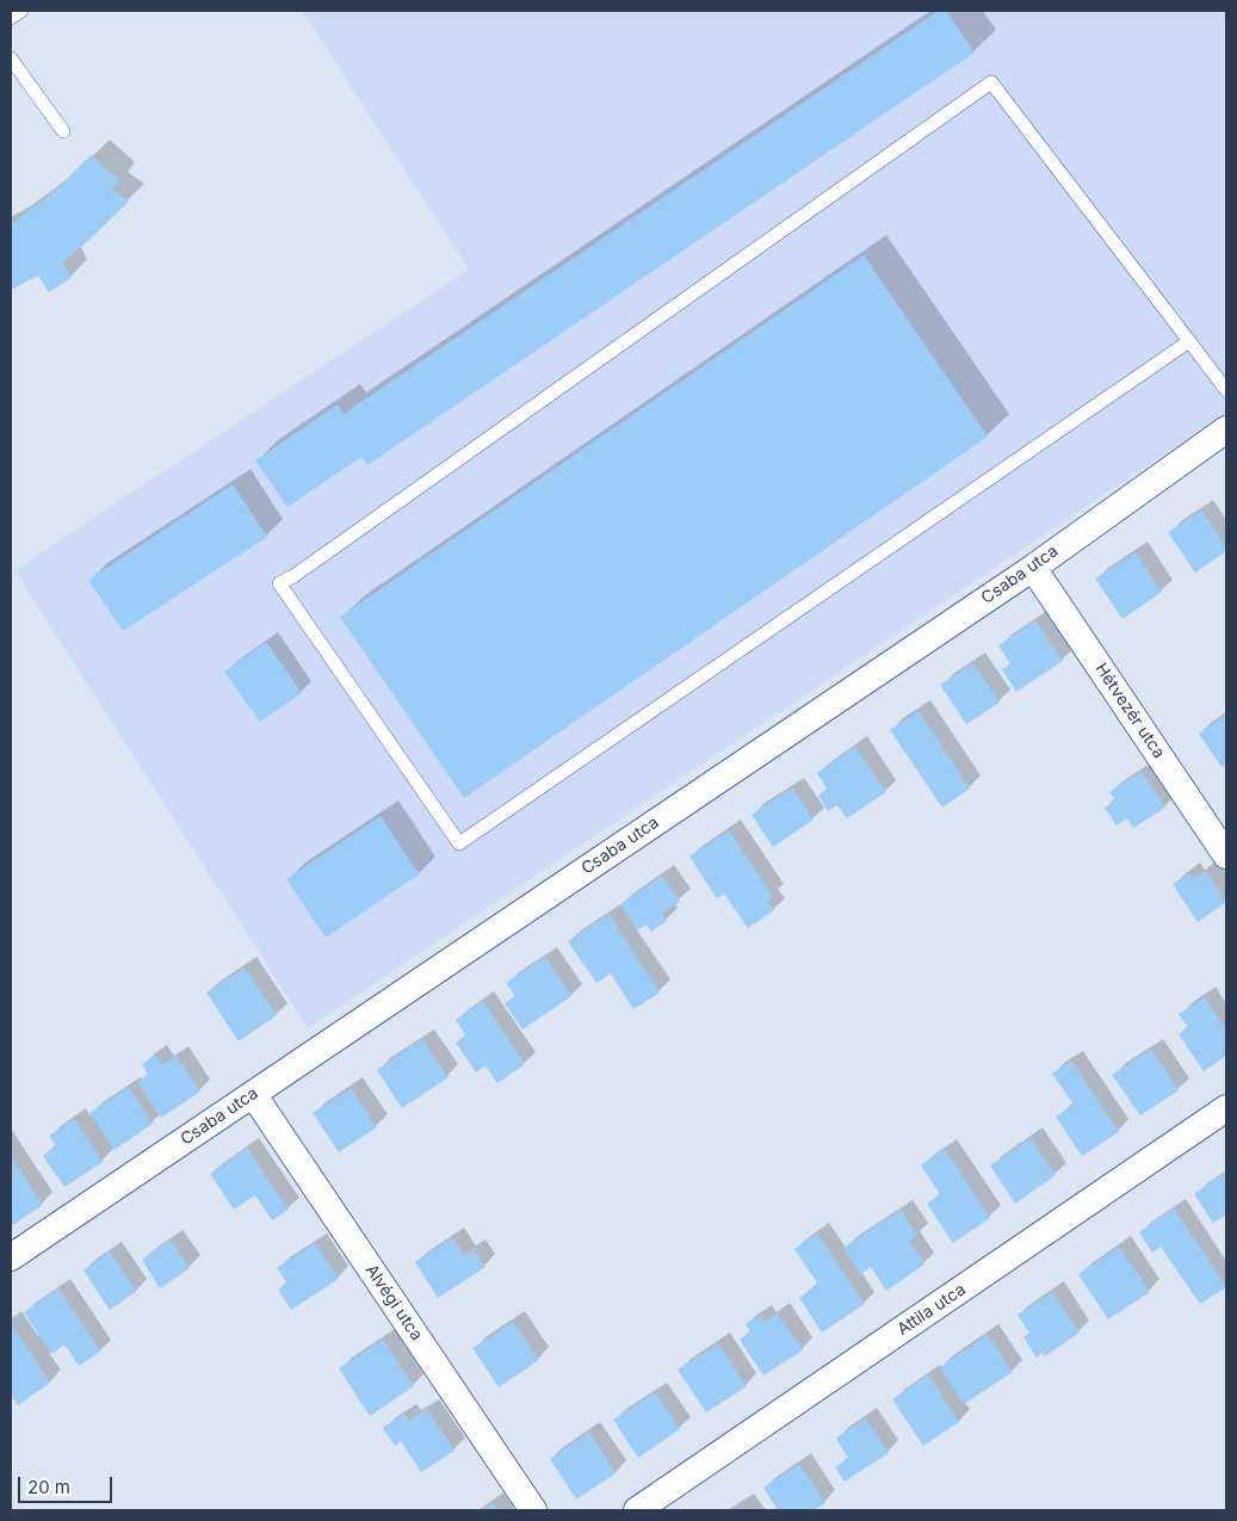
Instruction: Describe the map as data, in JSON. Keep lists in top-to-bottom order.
{
  "streets": {
    "street": [
      "Csaba utca",
      "Hétvezér utca",
      "Alvégi utca",
      "Attila utca"
    ]
  },
  "crossings": [
    ["Csaba utca", "Hétvezér utca"],
    ["Csaba utca", "Alvégi utca"]
  ],
  "scale_bar": "20 m"
}
